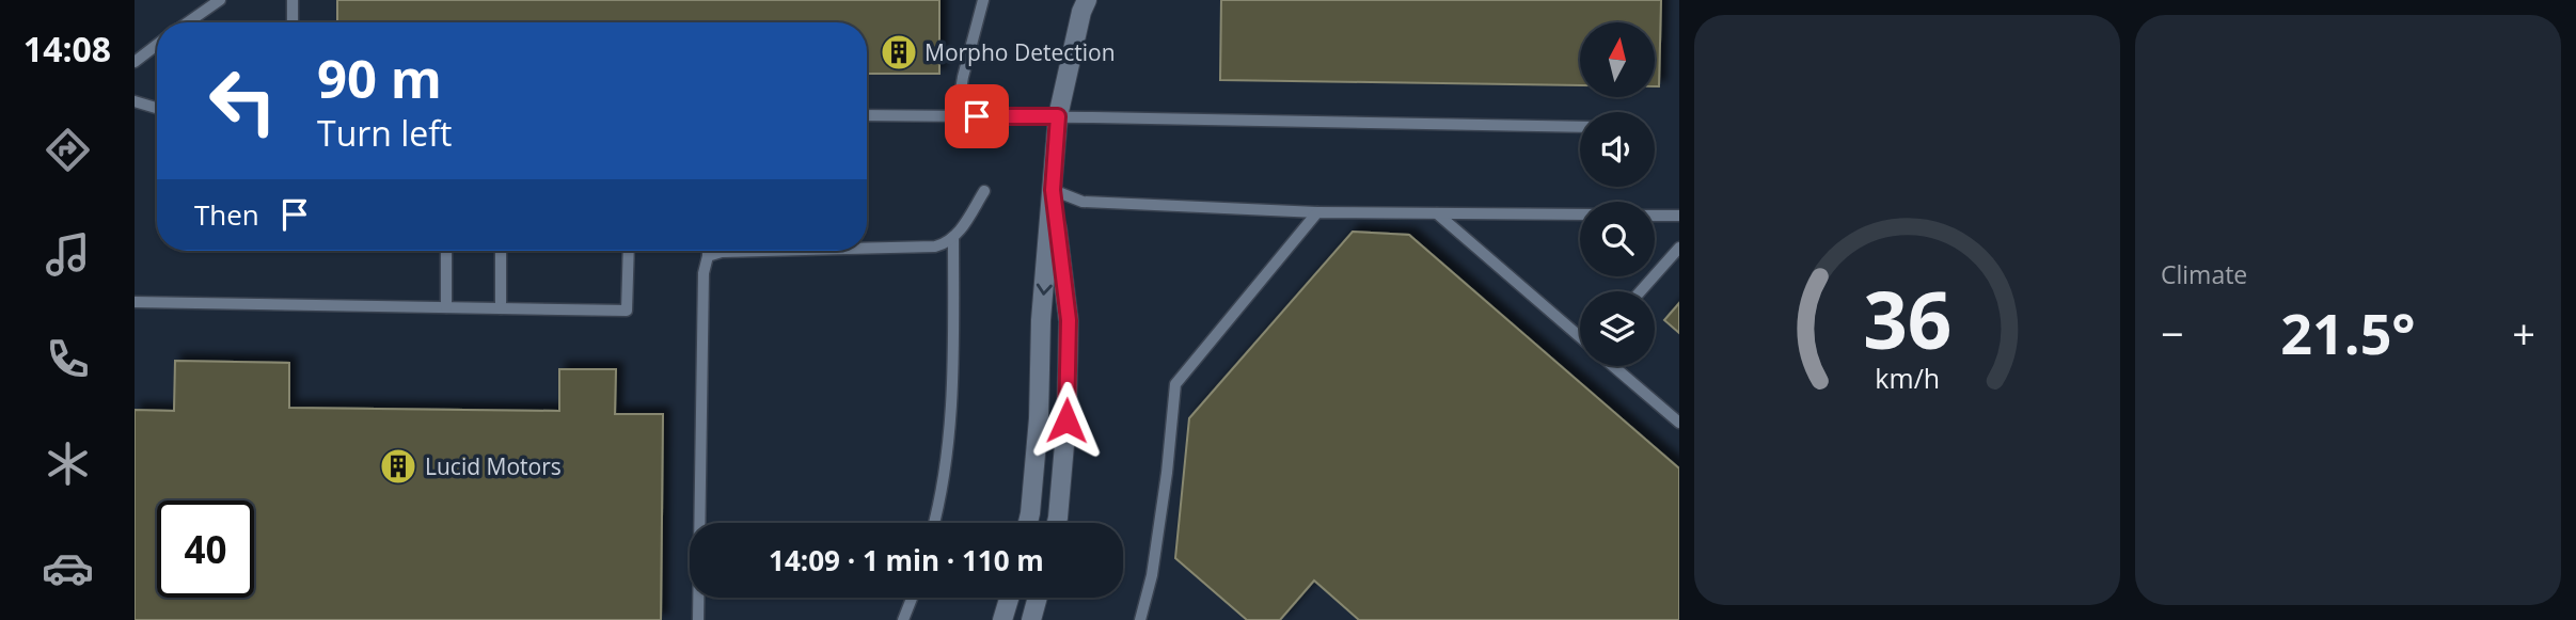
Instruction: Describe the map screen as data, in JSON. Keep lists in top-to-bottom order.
{
  "places": {
    "building": ["Morpho Detection", "Lucid Motors"]
  },
  "north": "top",
  "page": {
    "tabs": "14:08",
    "tile": "Climate",
    "turn": ["90 m", "Turn left"],
    "then": "Then",
    "heat": ["−", "21.5°", "+"],
    "limit": "40",
    "trip": "14:09 · 1 min · 110 m",
    "gauge": ["36", "km/h"]
  }
}
